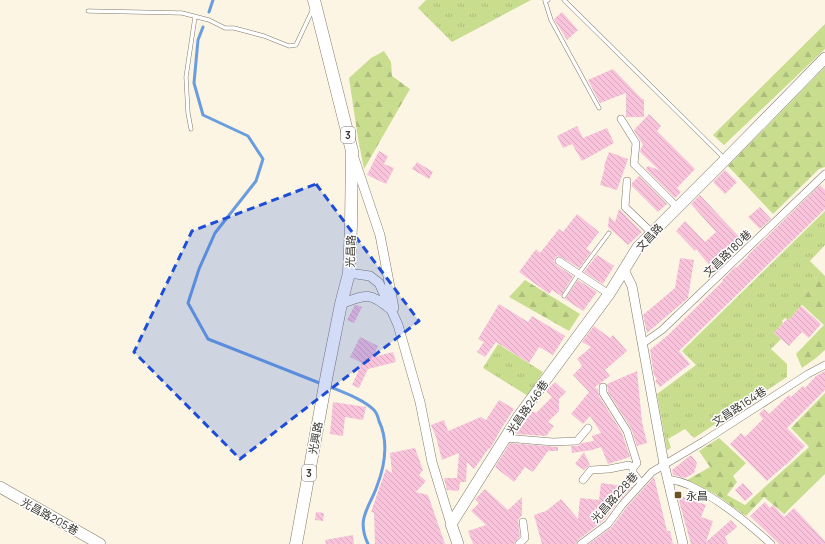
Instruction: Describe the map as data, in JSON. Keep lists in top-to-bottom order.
{
  "streets": {
    "main road": [
      "3",
      "文昌路",
      "光昌路",
      "光昌路246巷",
      "光興路",
      "光昌路205巷"
    ],
    "street": ["文昌路180巷", "文昌路164巷", "光昌路228巷"]
  },
  "crossings": [
    ["3", "光昌路"],
    ["3", "光興路"],
    ["文昌路", "光昌路246巷"],
    ["光昌路", "光昌路246巷"],
    ["文昌路164巷", "光昌路228巷"]
  ],
  "places": {
    "transit": ["永昌"]
  }
}
